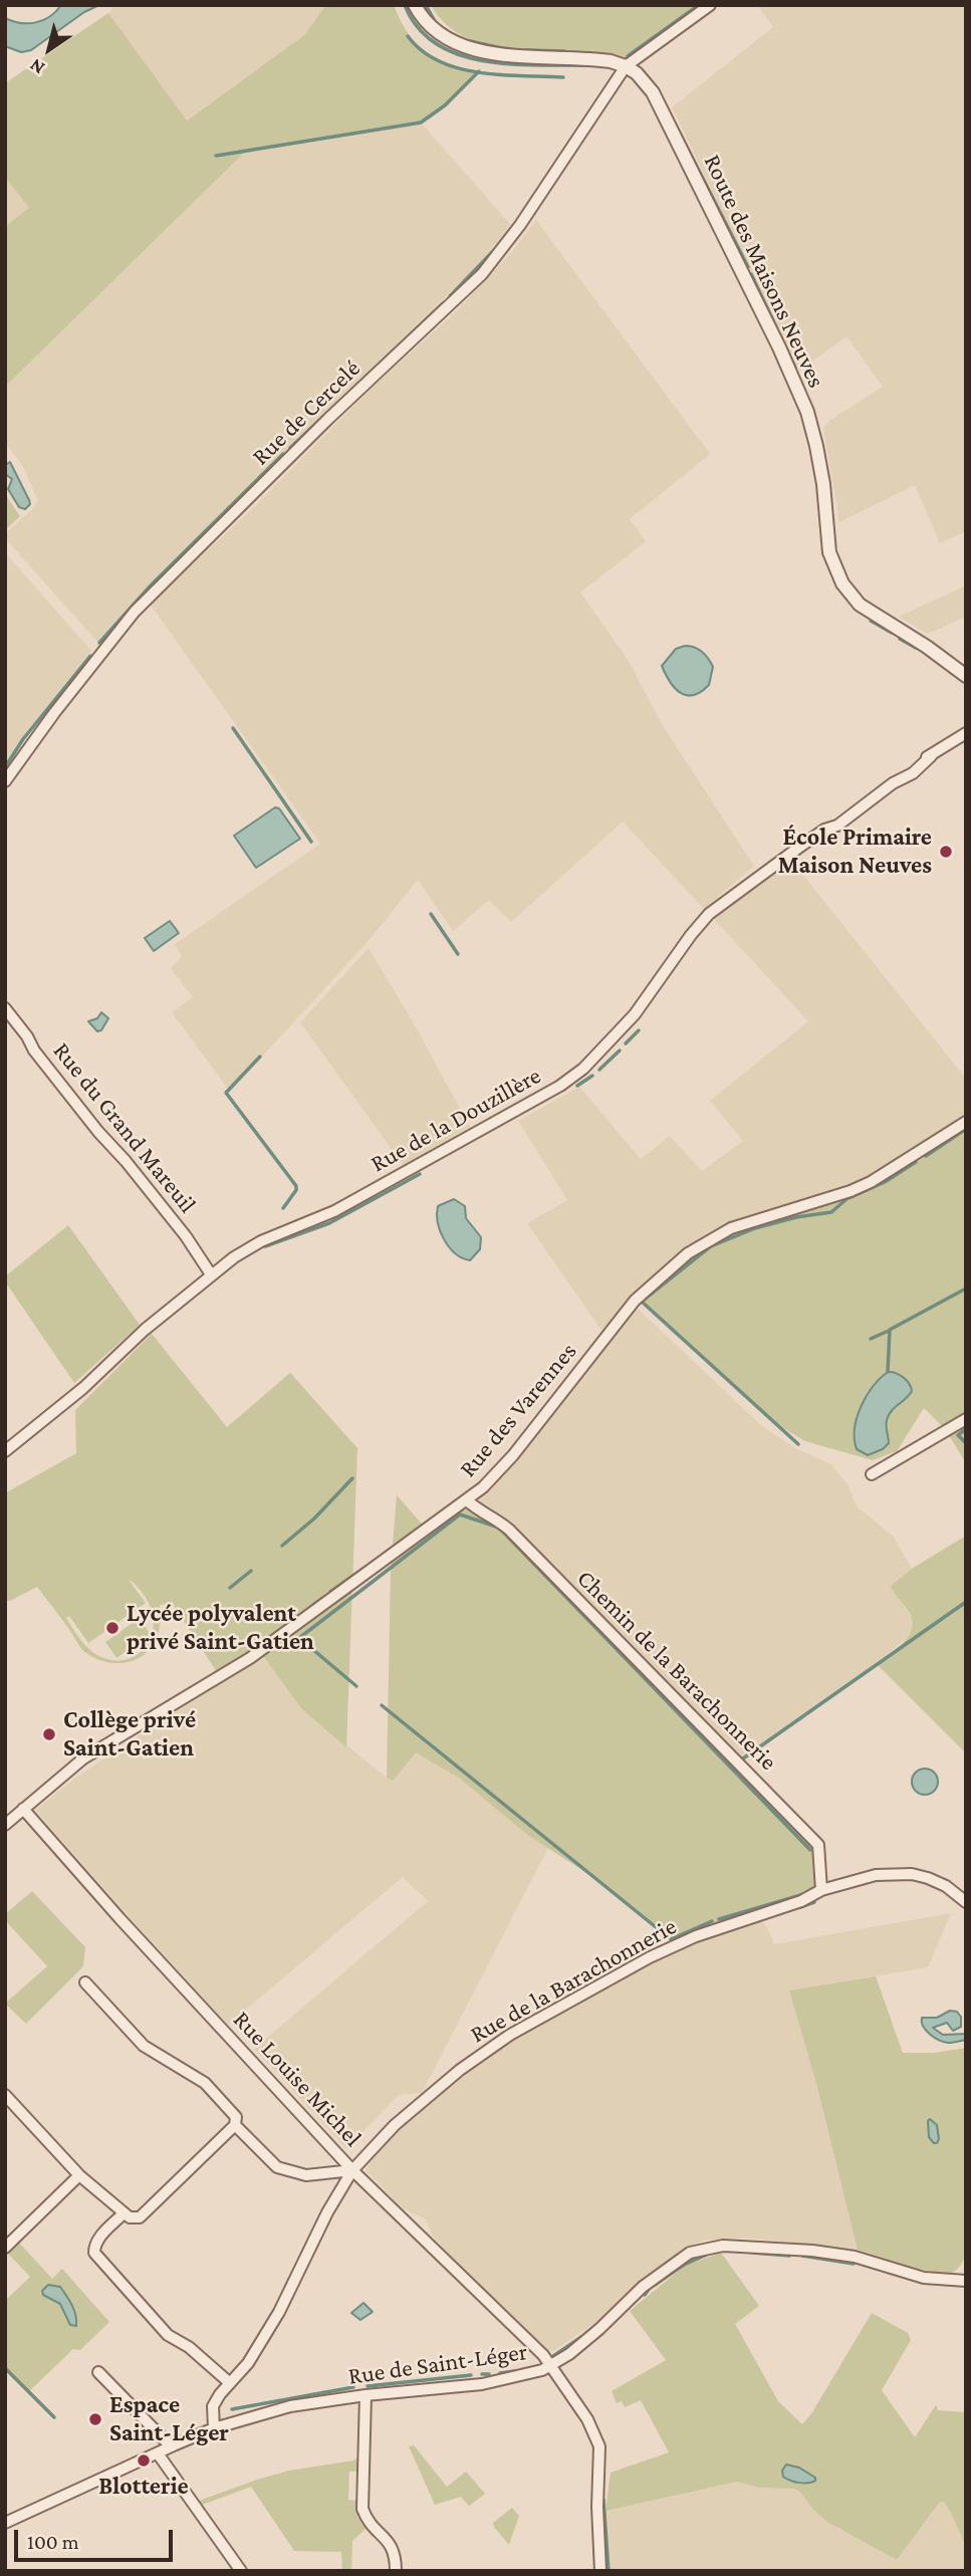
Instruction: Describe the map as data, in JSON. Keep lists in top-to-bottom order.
{
  "streets": {
    "street": [
      "Route des Maisons Neuves",
      "Rue de Cercelé",
      "Rue de la Douzillère",
      "Rue du Grand Mareuil",
      "Rue des Varennes",
      "Chemin de la Barachonnerie",
      "Rue de la Barachonnerie",
      "Rue Louise Michel",
      "Rue de Saint-Léger"
    ]
  },
  "crossings": [
    ["Route des Maisons Neuves", "Rue de Cercelé"],
    ["Rue de la Douzillère", "Rue du Grand Mareuil"],
    ["Rue des Varennes", "Chemin de la Barachonnerie"],
    ["Rue des Varennes", "Rue Louise Michel"],
    ["Chemin de la Barachonnerie", "Rue de la Barachonnerie"],
    ["Rue de la Barachonnerie", "Rue Louise Michel"],
    ["Rue de la Barachonnerie", "Rue de Saint-Léger"],
    ["Rue Louise Michel", "Rue de Saint-Léger"]
  ],
  "places": [
    "École Primaire Maison Neuves",
    "Lycée polyvalent privé Saint-Gatien",
    "Collège privé Saint-Gatien",
    "Espace Saint-Léger",
    "Blotterie"
  ],
  "scale_bar": "100 m",
  "north": "bottom left"
}
